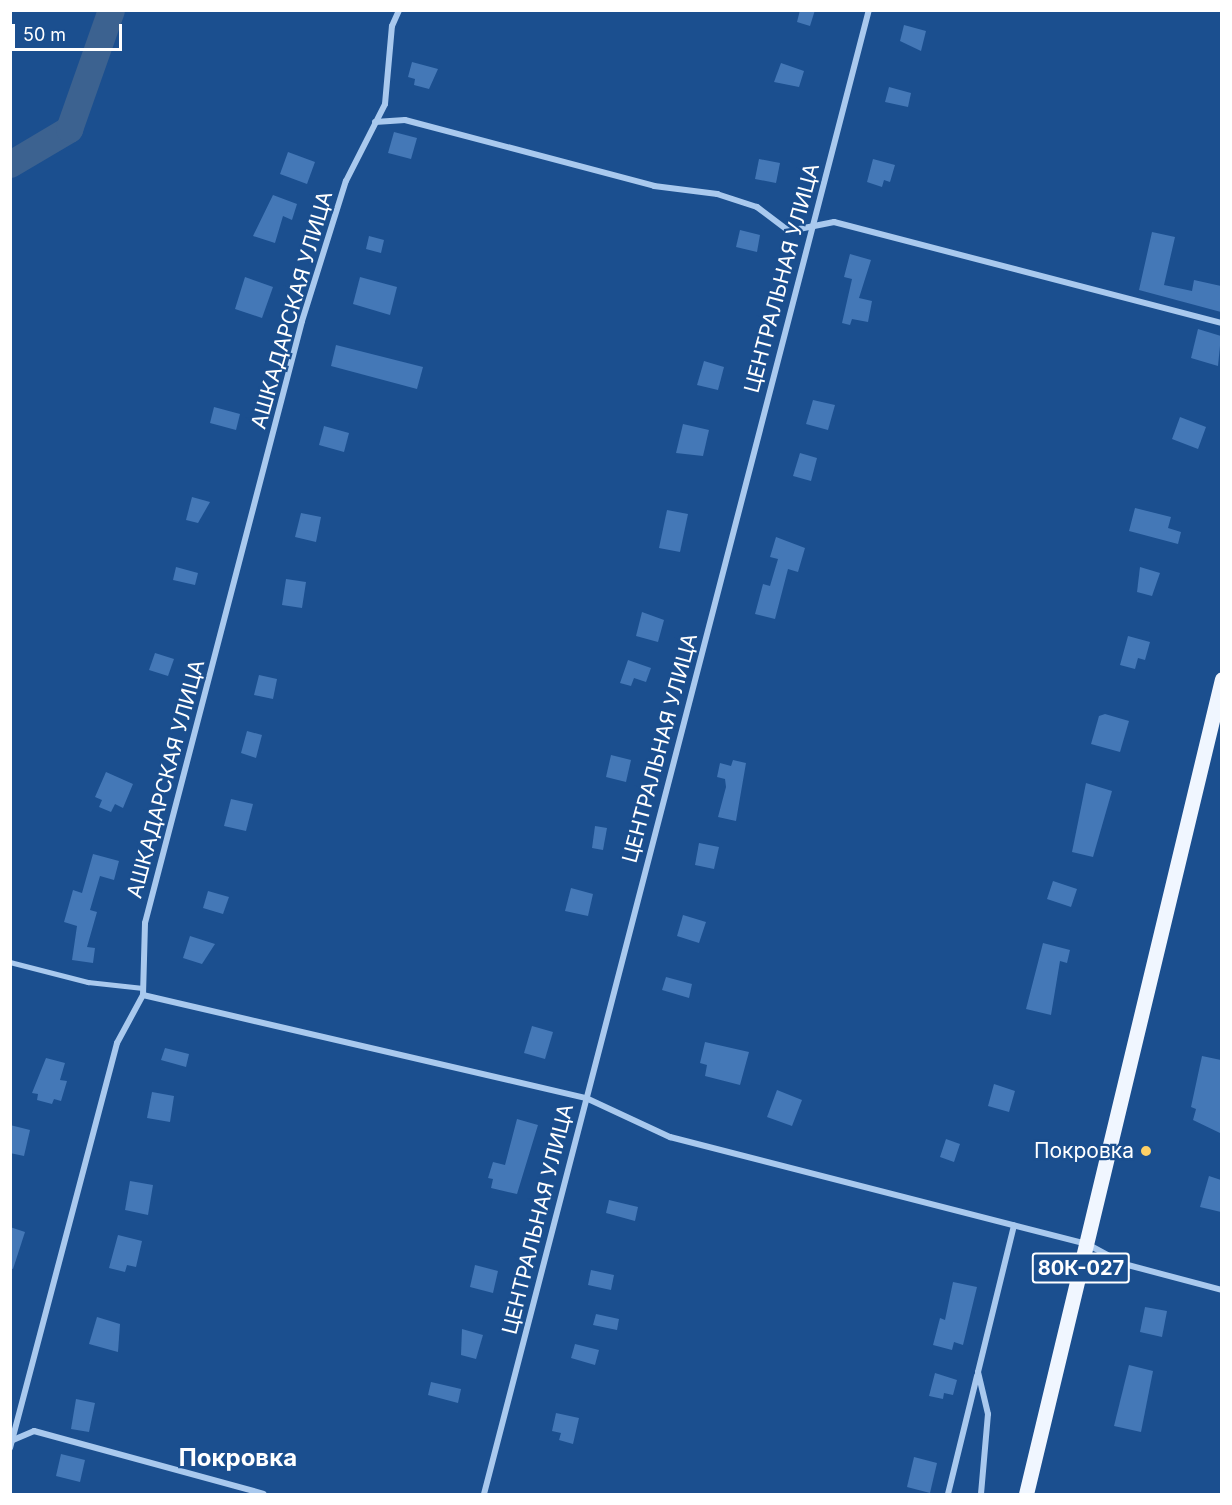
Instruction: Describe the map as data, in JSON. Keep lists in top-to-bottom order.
{
  "streets": {
    "main road": ["80К-027"],
    "street": ["ЦЕНТРАЛЬНАЯ УЛИЦА", "АШКАДАРСКАЯ УЛИЦА"]
  },
  "districts": ["Покровка"],
  "places": ["Покровка"],
  "scale_bar": "50 m"
}
